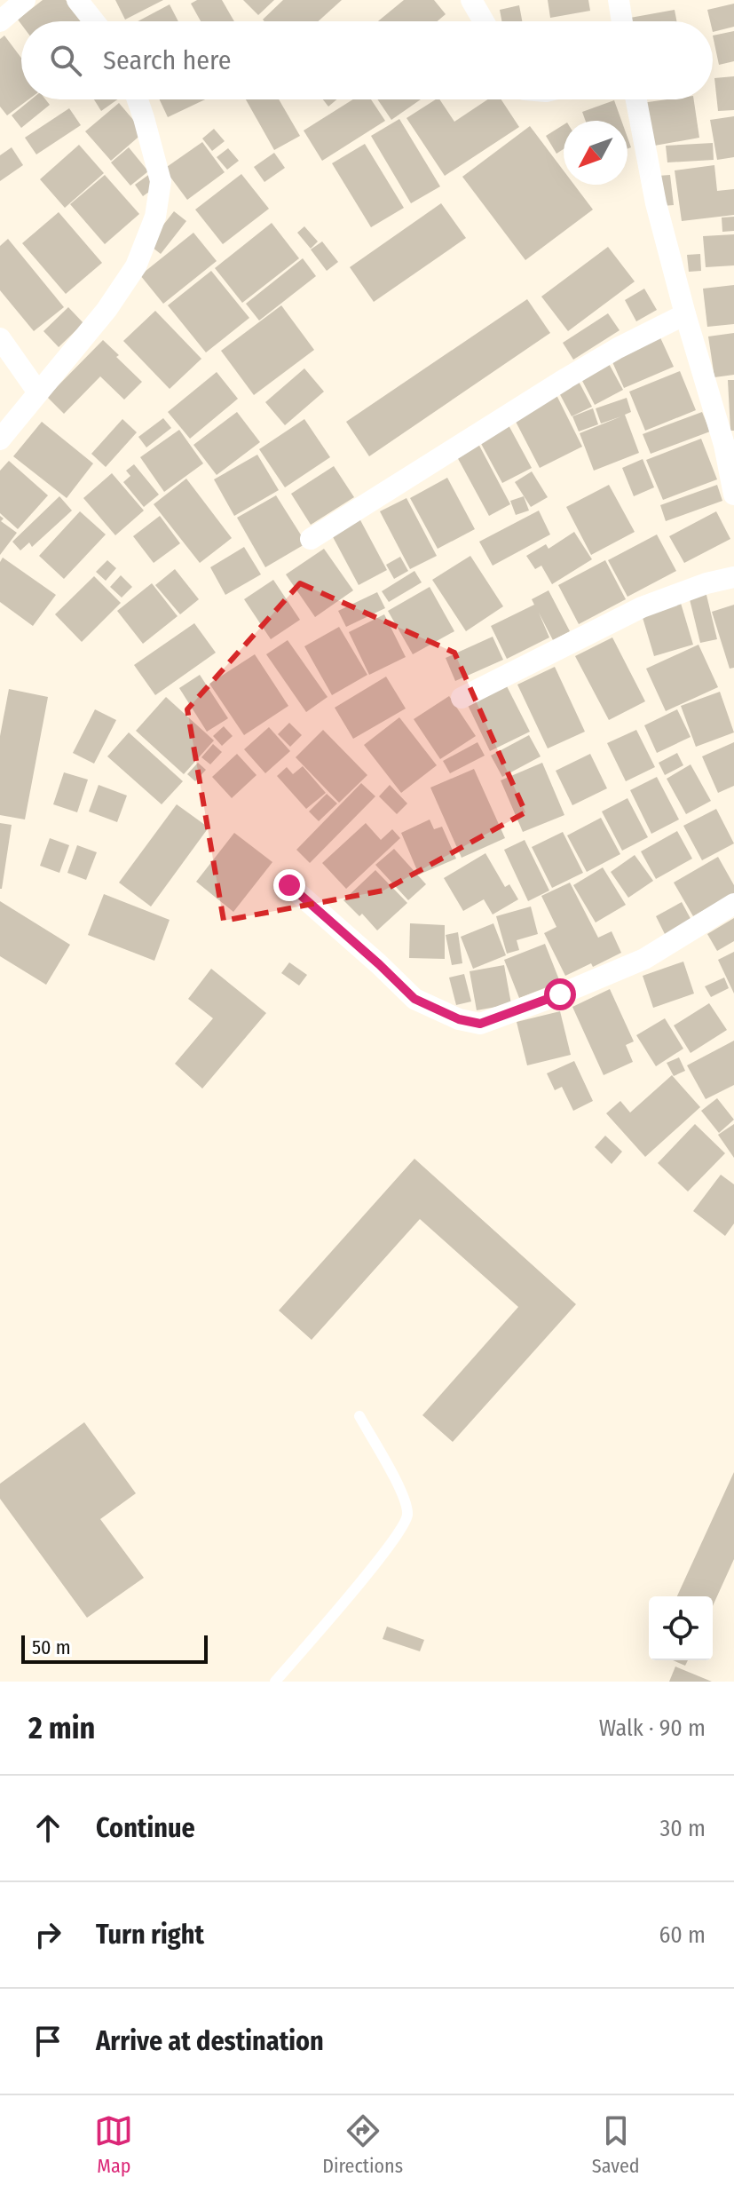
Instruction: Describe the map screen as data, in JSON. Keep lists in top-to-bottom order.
{
  "scale_bar": "50 m",
  "north": "bottom left",
  "page": {
    "search": "Search here",
    "scale": "50 m",
    "heading": ["2 min", "Walk · 90 m"],
    "list": [
      ["Continue", "30 m"],
      ["Turn right", "60 m"],
      "Arrive at destination"
    ],
    "nav": ["Map", "Directions", "Saved"]
  }
}
